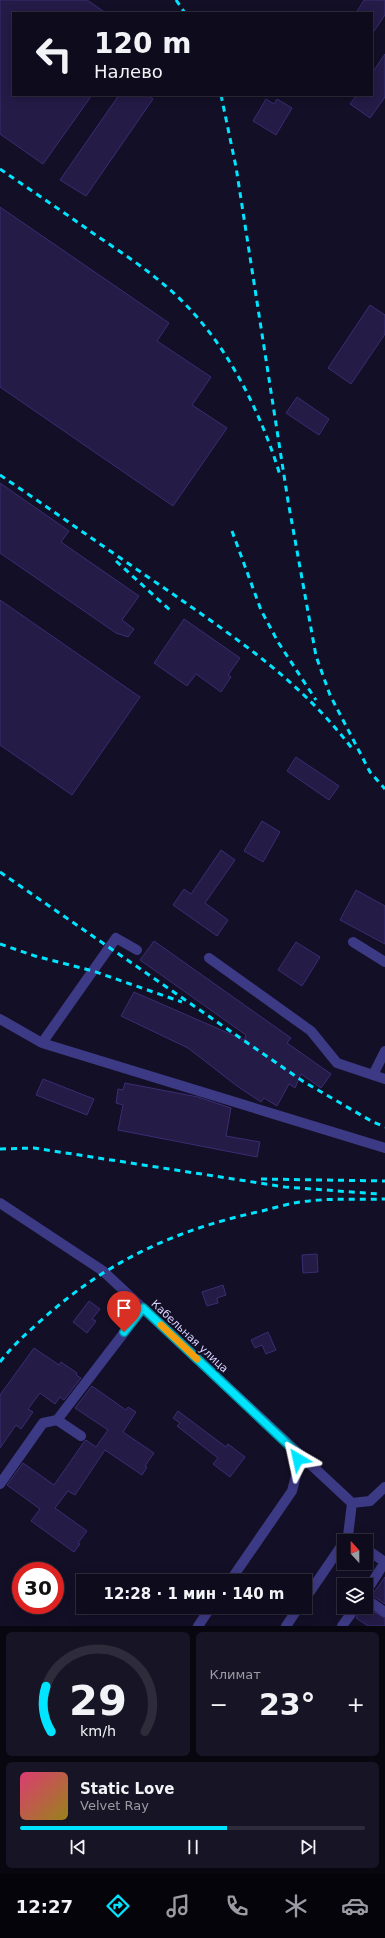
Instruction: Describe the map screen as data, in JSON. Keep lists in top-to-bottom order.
{
  "streets": {
    "street": ["Кабельная улица"]
  },
  "north": "top",
  "page": {
    "turn": ["120 m", "Налево"],
    "limit": "30",
    "trip": "12:28 · 1 мин · 140 m",
    "tile": "Климат",
    "heat": ["−", "23°", "+"],
    "song": ["Static Love", "Velvet Ray"],
    "tabs": "12:27",
    "gauge": ["29", "km/h"]
  }
}
